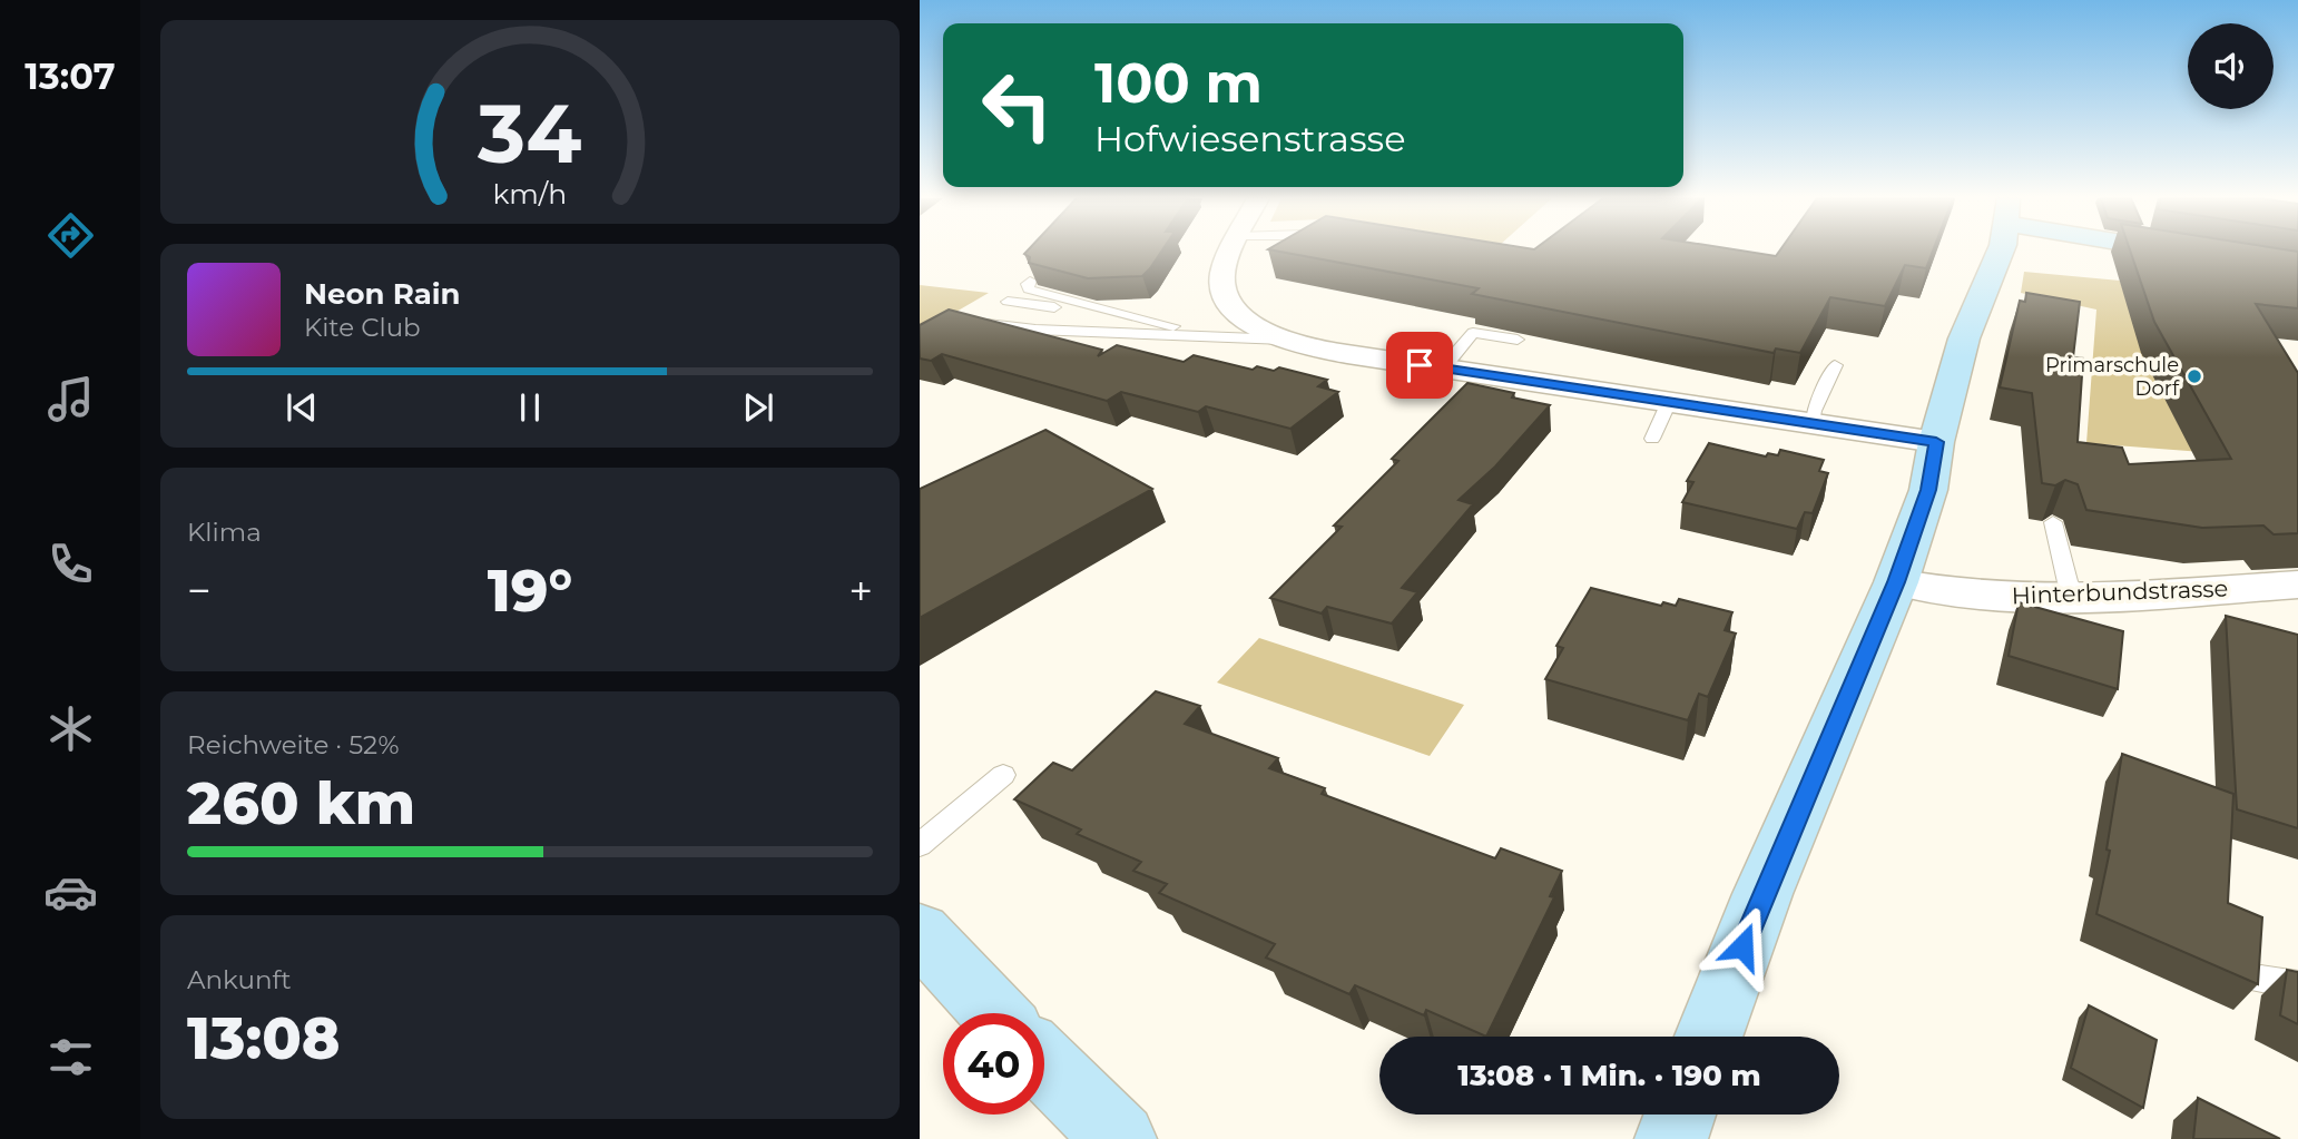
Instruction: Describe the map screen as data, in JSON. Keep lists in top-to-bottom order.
{
  "streets": {
    "street": ["Hinterbundstrasse"]
  },
  "places": ["Primarschule Dorf"],
  "page": {
    "tabs": "13:07",
    "turn": ["100 m", "Hofwiesenstrasse"],
    "song": ["Neon Rain", "Kite Club"],
    "tile": [
      "Klima",
      ["Reichweite · 52%", "260 km"],
      ["Ankunft", "13:08"]
    ],
    "heat": ["−", "19°", "+"],
    "limit": "40",
    "trip": "13:08 · 1 Min. · 190 m",
    "gauge": ["34", "km/h"]
  }
}
